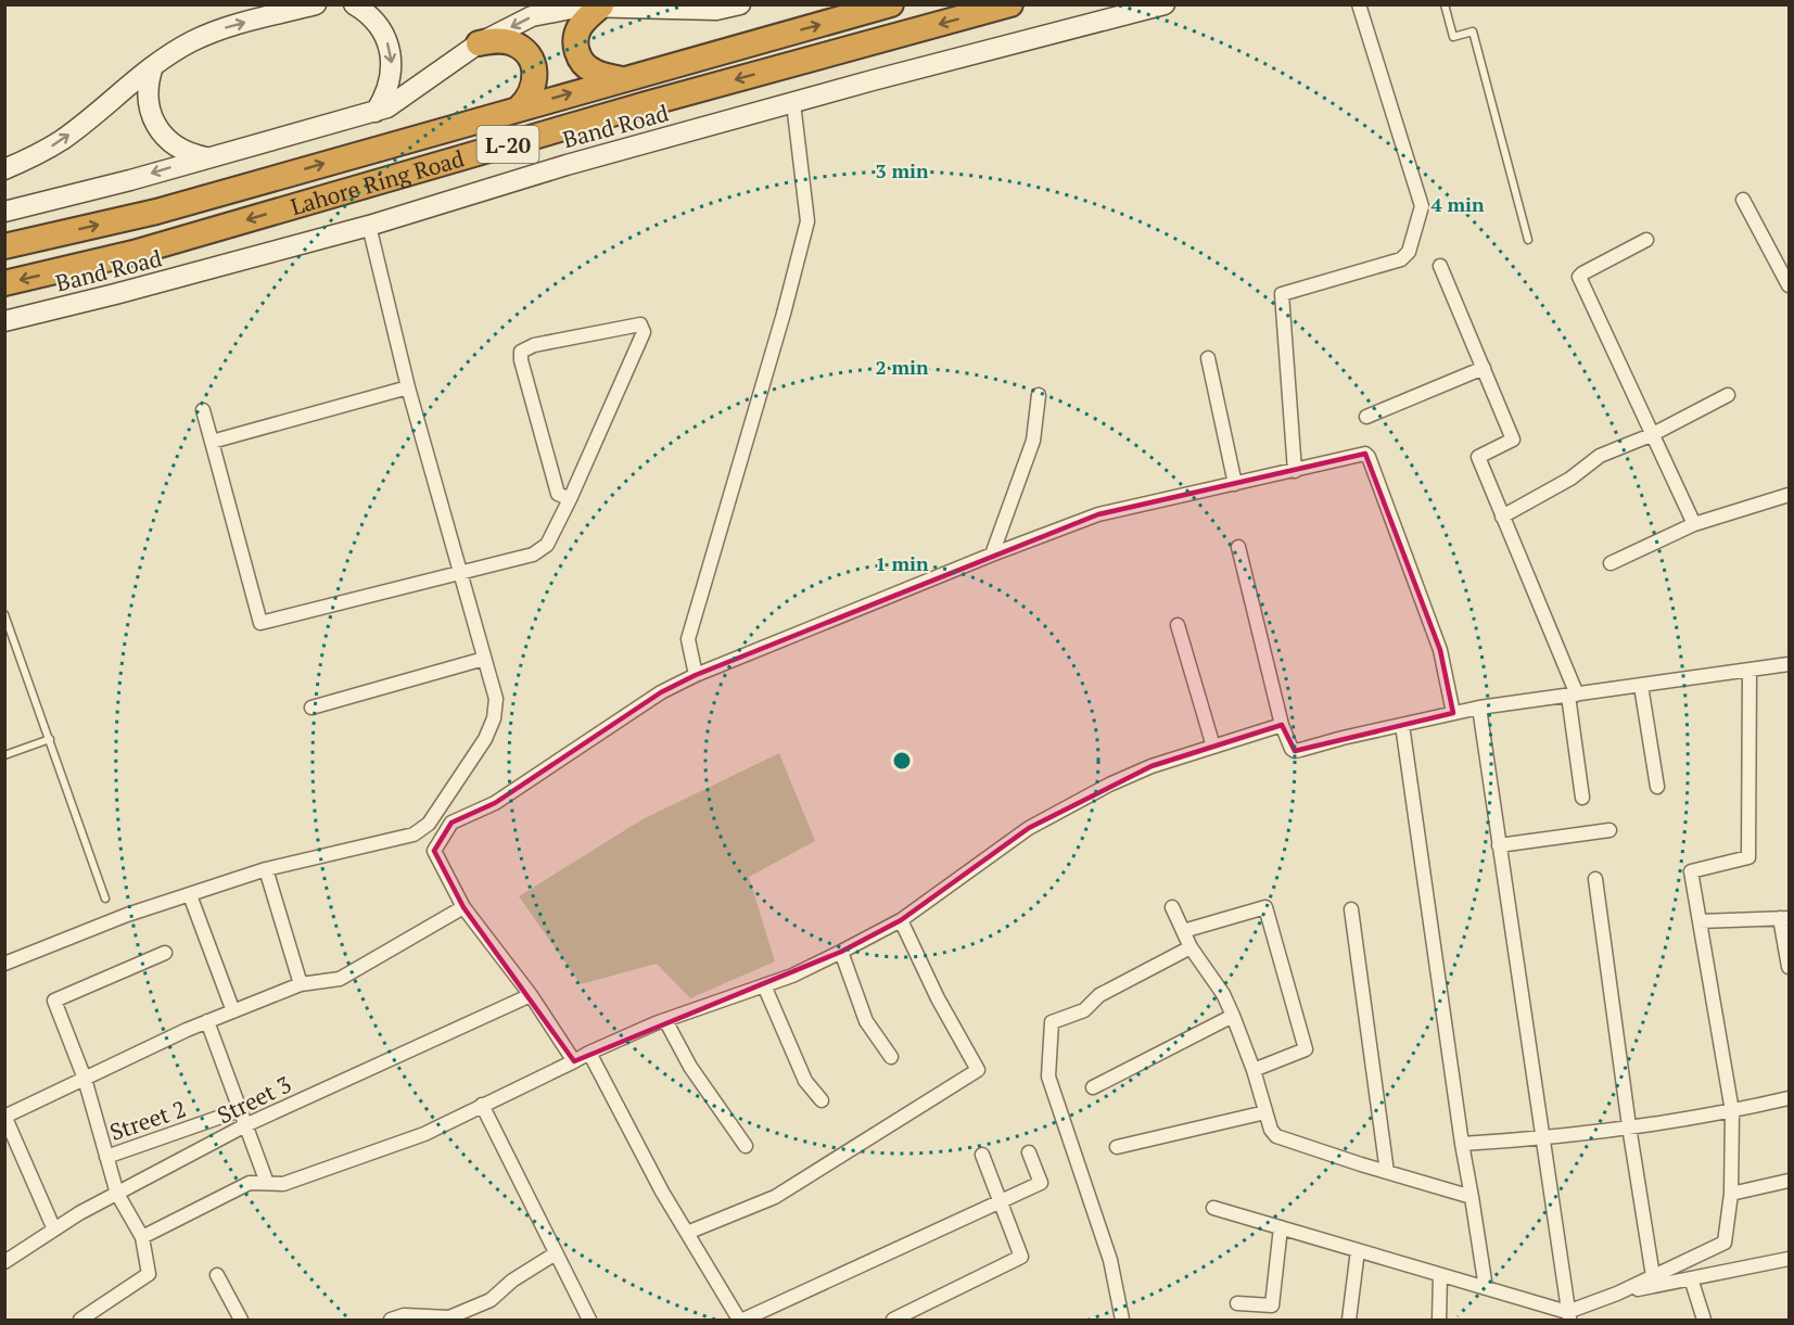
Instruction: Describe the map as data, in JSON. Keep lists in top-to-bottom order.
{
  "streets": {
    "highway": ["L-20", "Lahore Ring Road"],
    "main road": ["Band Road"],
    "street": ["Street 3", "Street 2"]
  },
  "rings": [
    "3 min",
    "4 min",
    "2 min",
    "1 min"
  ]
}
